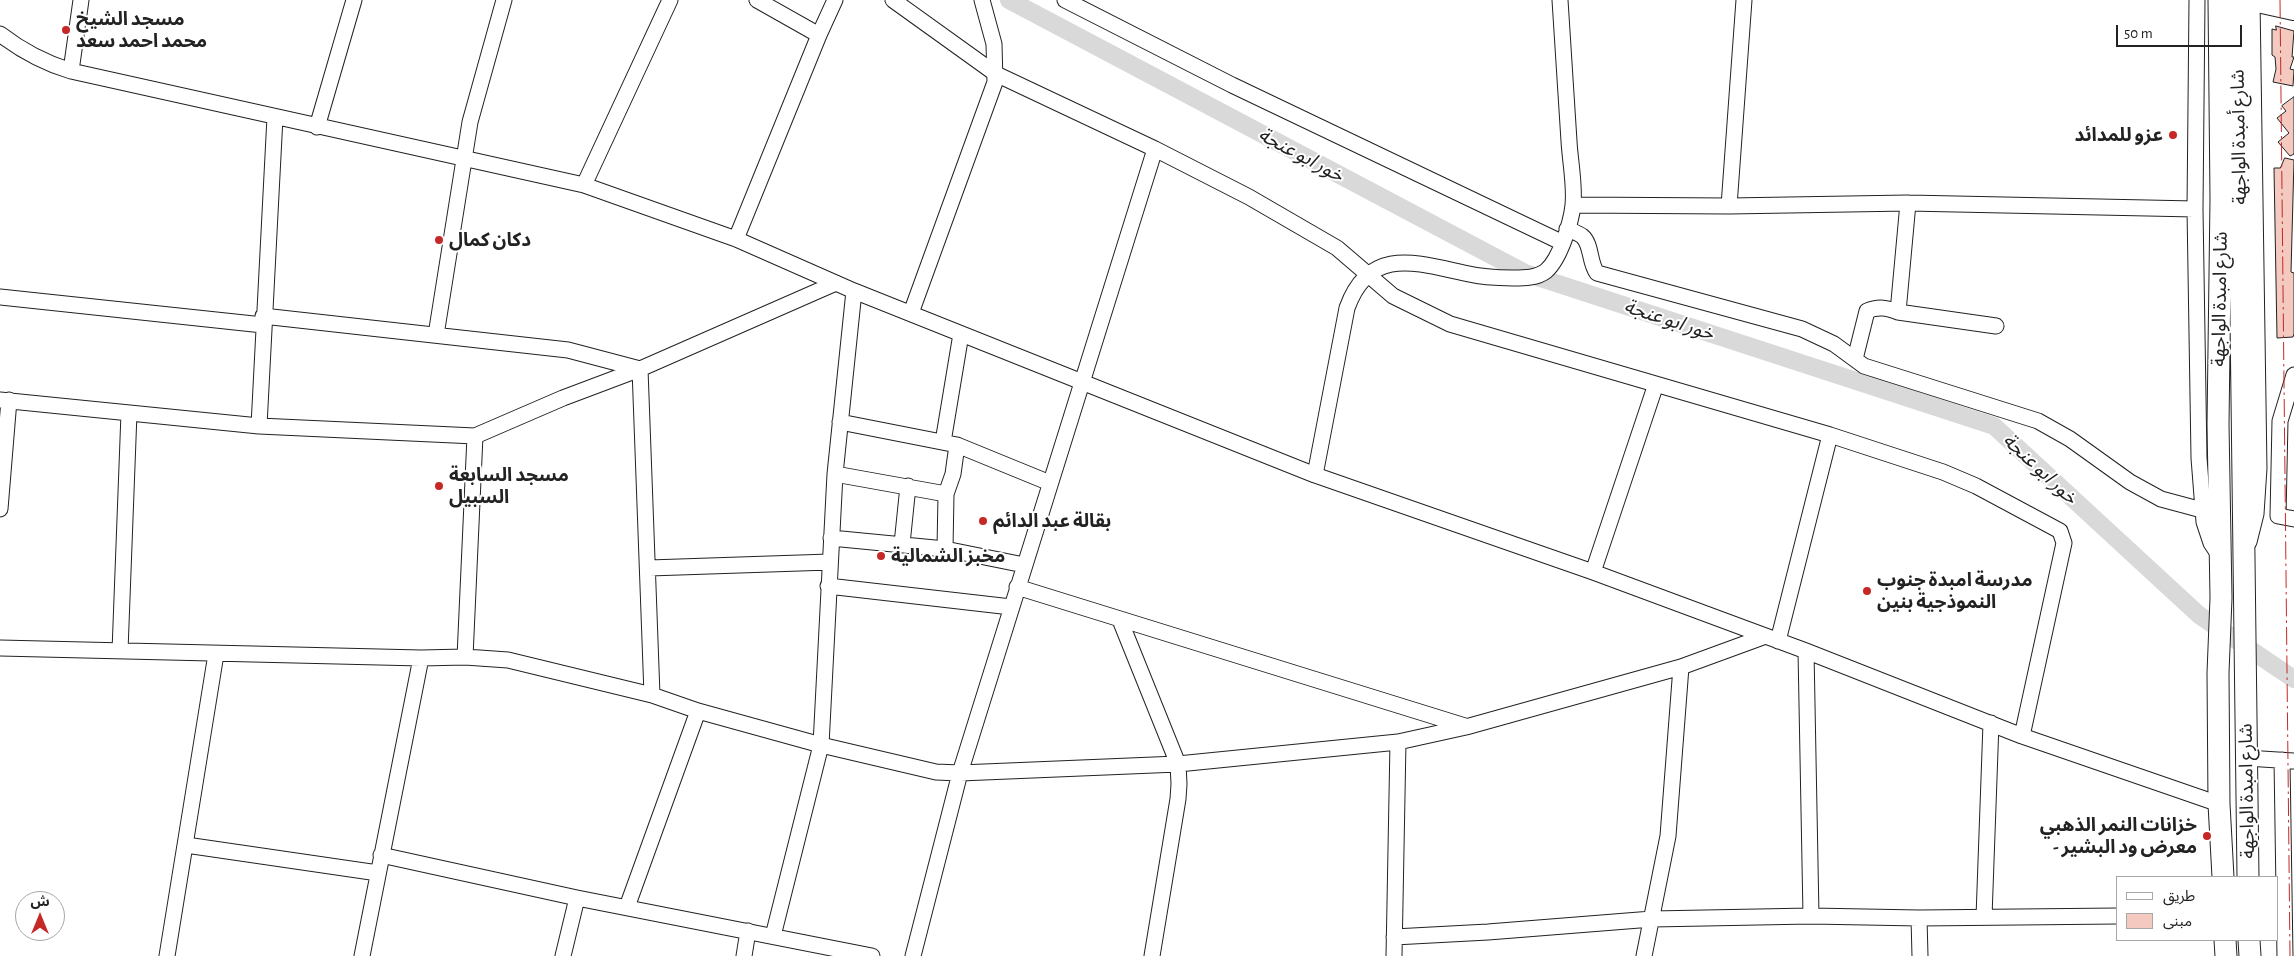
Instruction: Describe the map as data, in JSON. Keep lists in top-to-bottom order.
{
  "streets": {
    "main road": ["شارع أمبدة الواجهة", "شارع امبدة الواجهة"]
  },
  "crossings": [
    ["شارع أمبدة الواجهة", "شارع امبدة الواجهة"]
  ],
  "water": ["خور ابو عنجة"],
  "places": [
    "مسجد الشيخ محمد احمد سعد",
    "عزو للمدائد",
    "دكان كمال",
    "مسجد السابعة السبيل",
    "بقالة عبد الدائم",
    "مخبز الشمالية",
    "مدرسة امبدة جنوب النموذجية بنين",
    "خزانات النمر الذهبي - معرض ود البشير"
  ],
  "legend": ["طريق", "مبنى"],
  "scale_bar": "50 m",
  "north": "top"
}
